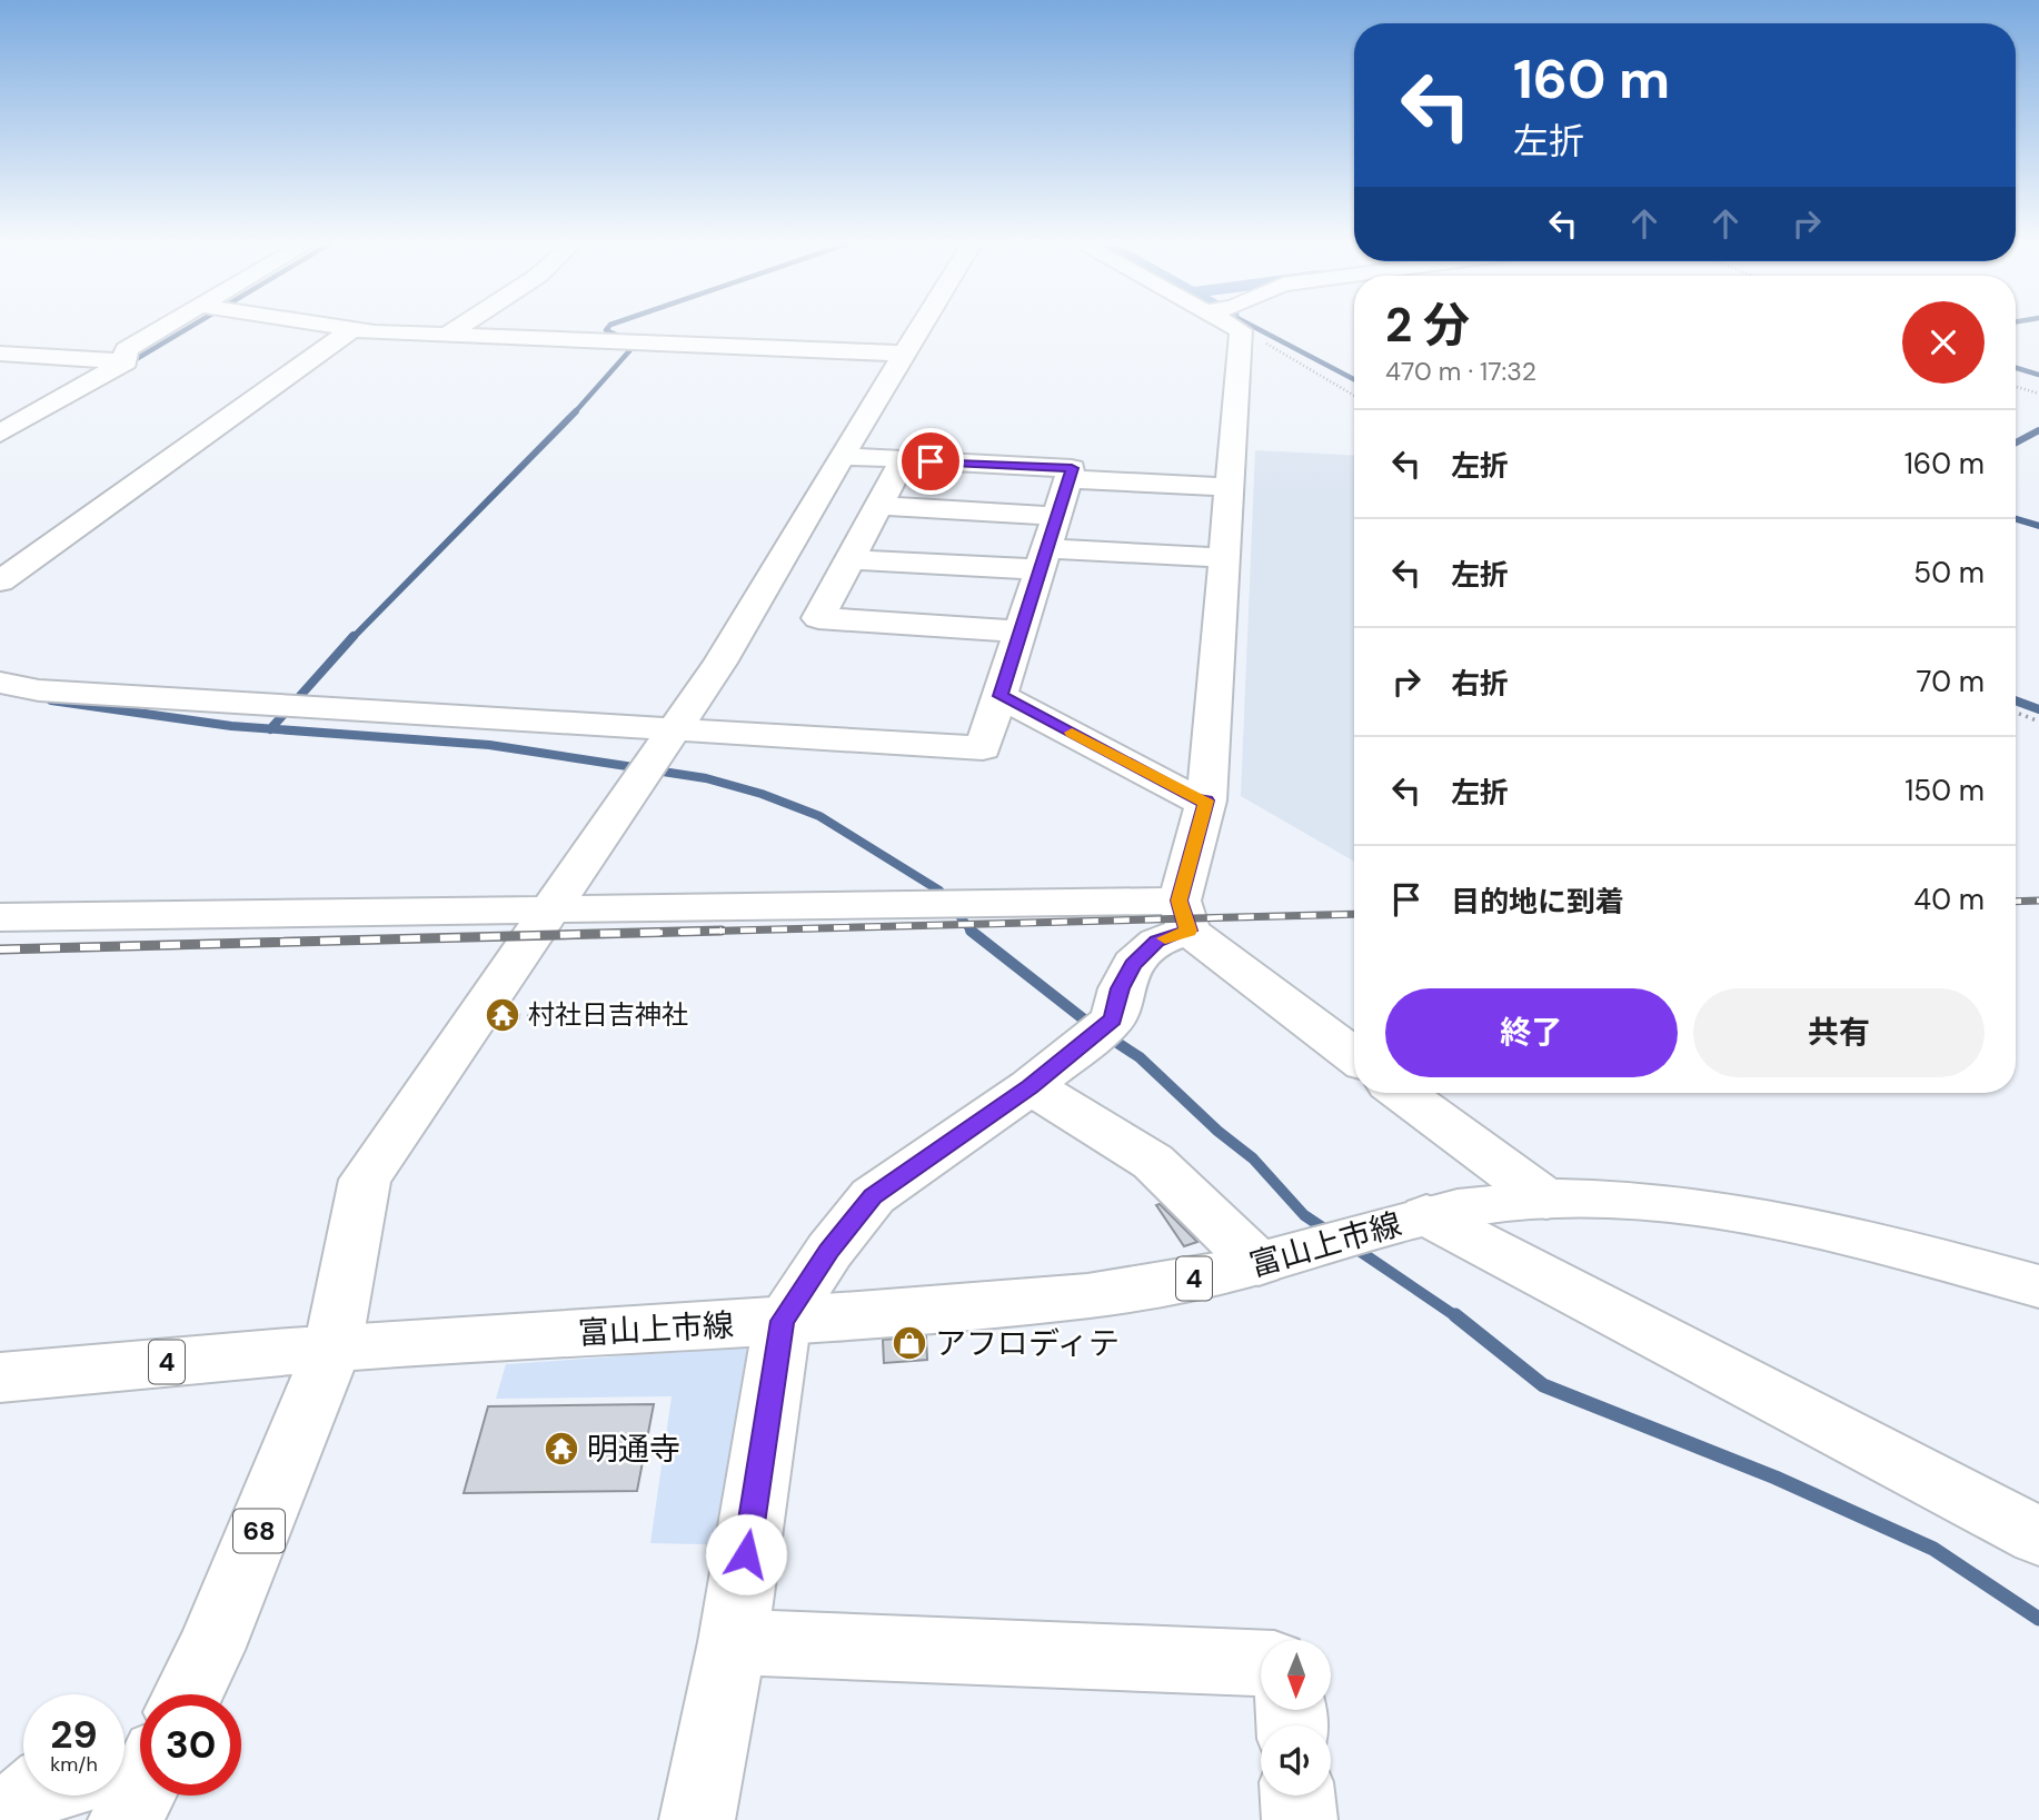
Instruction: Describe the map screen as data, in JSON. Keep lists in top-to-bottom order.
{
  "streets": {
    "street": ["富山上市線", "4", "68"]
  },
  "crossings": [
    ["富山上市線", "68"]
  ],
  "places": {
    "temple": ["村社日吉神社", "明通寺"],
    "shop": ["アフロディテ"]
  },
  "north": "bottom",
  "page": {
    "turn": ["160 m", "左折"],
    "heading": ["2 分", "470 m · 17:32"],
    "list": [
      {
        "name": "左折",
        "value": "160 m"
      },
      {
        "name": "左折",
        "value": "50 m"
      },
      {
        "name": "右折",
        "value": "70 m"
      },
      {
        "name": "左折",
        "value": "150 m"
      },
      {
        "name": "目的地に到着",
        "value": "40 m"
      }
    ],
    "buttons": ["終了", "共有"],
    "speed": "29 km/h",
    "limit": "30"
  }
}
